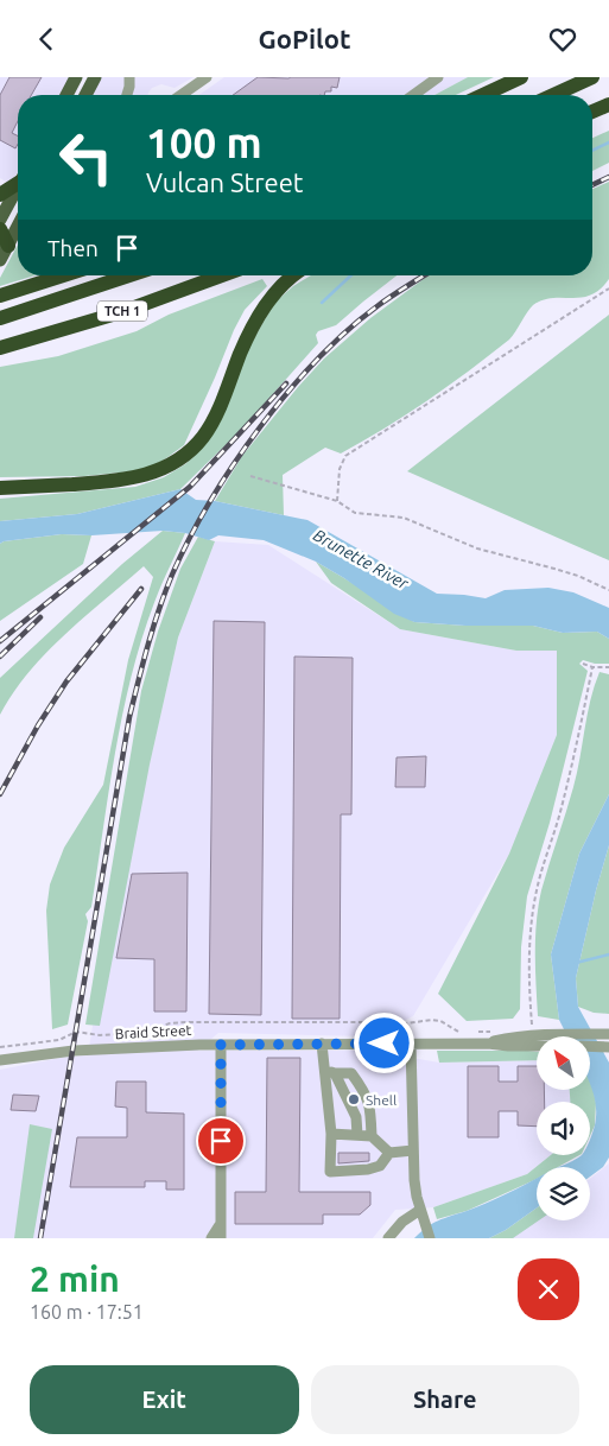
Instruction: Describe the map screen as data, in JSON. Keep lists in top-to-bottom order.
{
  "streets": {
    "highway": ["TCH 1"],
    "street": ["Braid Street"]
  },
  "water": ["Brunette River"],
  "places": ["Shell"],
  "north": "top left",
  "page": {
    "header": "GoPilot",
    "turn": ["100 m", "Vulcan Street"],
    "then": "Then",
    "heading": ["2 min", "160 m · 17:51"],
    "buttons": ["Exit", "Share"]
  }
}
